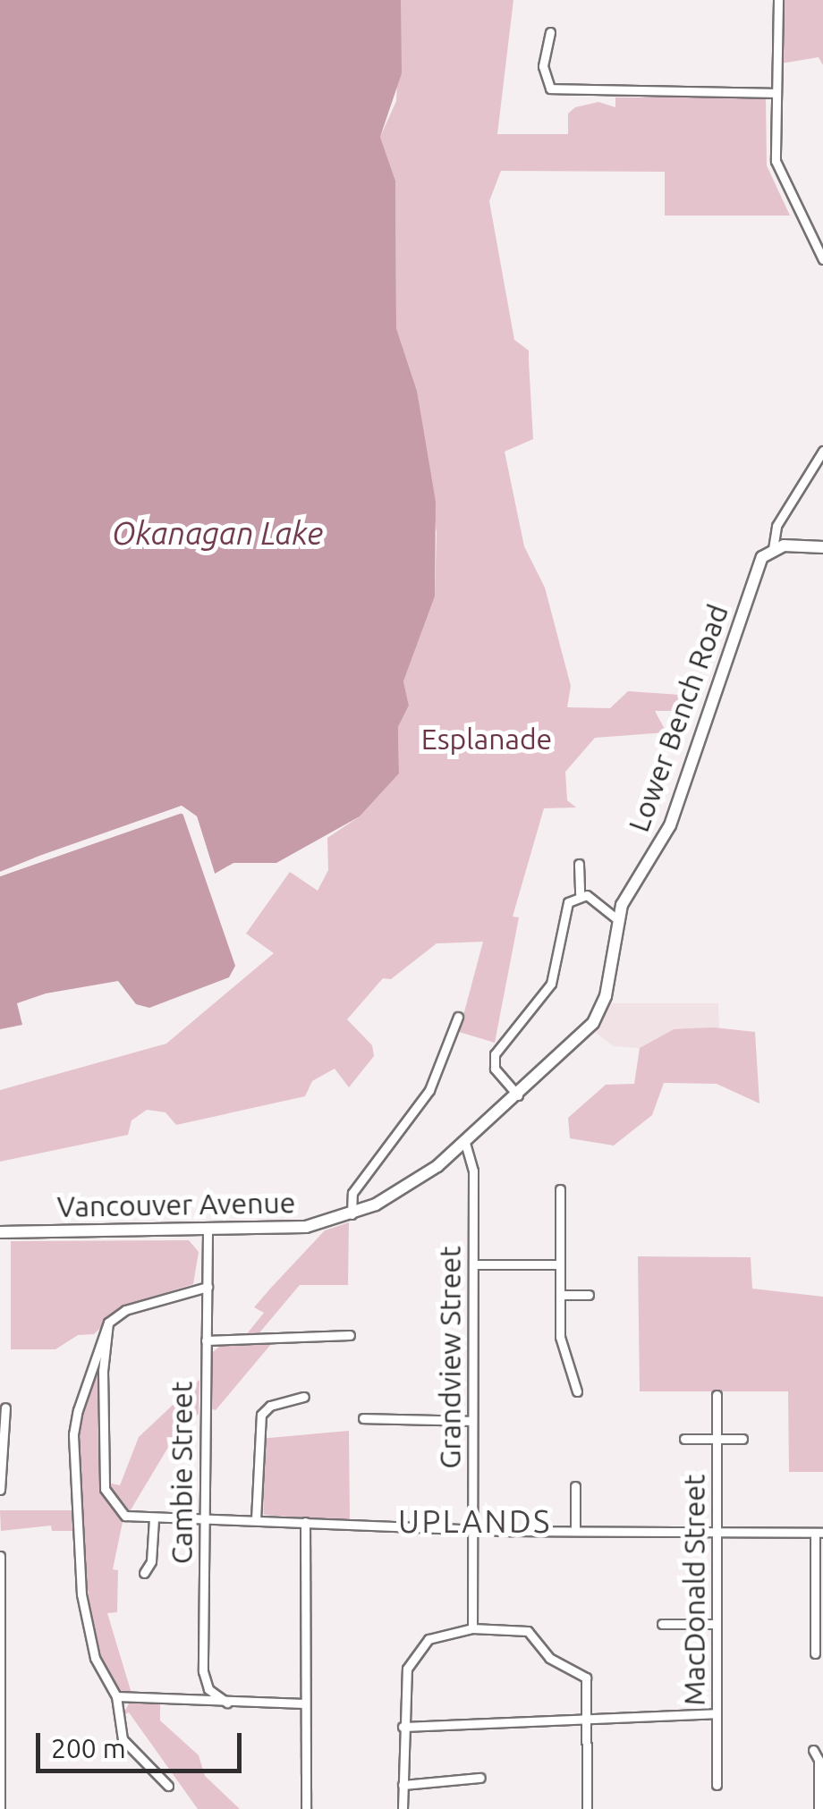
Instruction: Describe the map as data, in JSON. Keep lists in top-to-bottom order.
{
  "streets": {
    "street": [
      "Lower Bench Road",
      "Vancouver Avenue",
      "Grandview Street",
      "Cambie Street",
      "MacDonald Street"
    ]
  },
  "crossings": [
    ["Lower Bench Road", "Vancouver Avenue"],
    ["Lower Bench Road", "Grandview Street"],
    ["Vancouver Avenue", "Cambie Street"]
  ],
  "districts": ["UPLANDS"],
  "water": ["Okanagan Lake"],
  "parks": ["Esplanade"],
  "scale_bar": "200 m"
}
